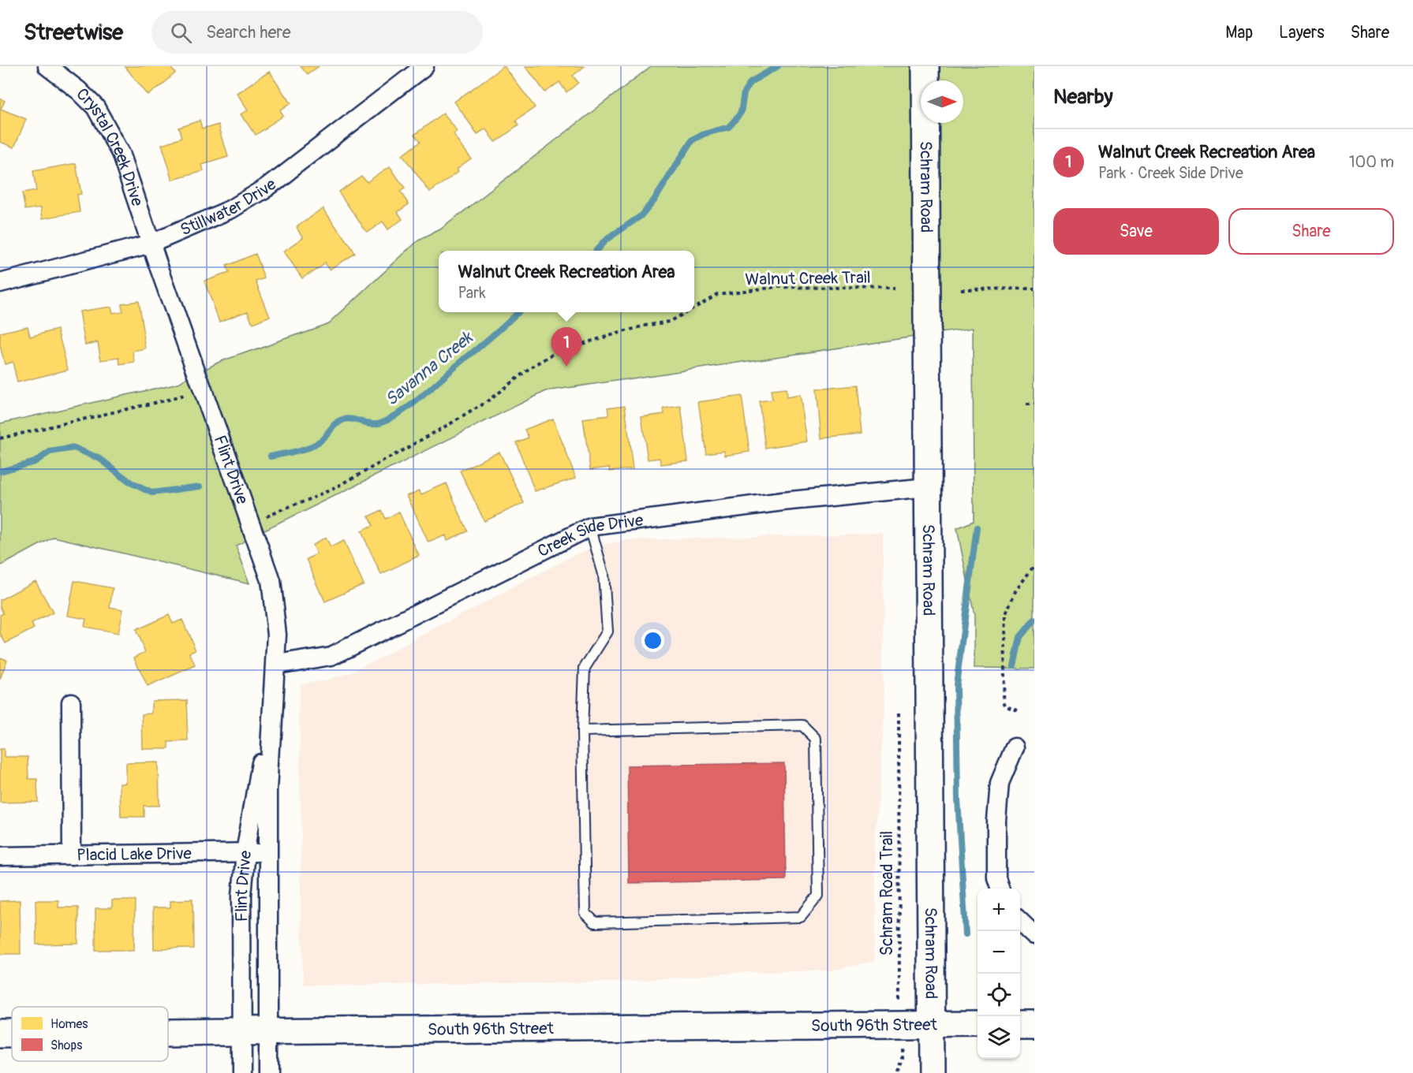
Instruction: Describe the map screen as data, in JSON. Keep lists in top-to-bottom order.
{
  "streets": {
    "main road": ["Schram Road", "South 96th Street"],
    "street": [
      "Crystal Creek Drive",
      "Stillwater Drive",
      "Flint Drive",
      "Creek Side Drive",
      "Placid Lake Drive"
    ],
    "path": ["Walnut Creek Trail", "Schram Road Trail"]
  },
  "crossings": [
    ["Crystal Creek Drive", "Stillwater Drive"],
    ["Crystal Creek Drive", "Flint Drive"],
    ["Schram Road", "Creek Side Drive"],
    ["Schram Road", "South 96th Street"],
    ["Stillwater Drive", "Flint Drive"],
    ["Flint Drive", "Creek Side Drive"],
    ["Flint Drive", "Placid Lake Drive"],
    ["Flint Drive", "South 96th Street"],
    ["Schram Road Trail", "South 96th Street"]
  ],
  "water": ["Savanna Creek"],
  "legend": ["Homes", "Shops"],
  "north": "right",
  "page": {
    "header": "Streetwise",
    "search": "Search here",
    "nav": ["Map", "Layers", "Share"],
    "heading": "Nearby",
    "list": [
      {
        "mark": "1",
        "name": "Walnut Creek Recreation Area",
        "note": "Park · Creek Side Drive",
        "value": "100 m"
      }
    ],
    "buttons": ["Save", "Share"],
    "popup": ["Walnut Creek Recreation Area", "Park"],
    "pins": "1",
    "map_buttons": ["+", "−"]
  }
}
